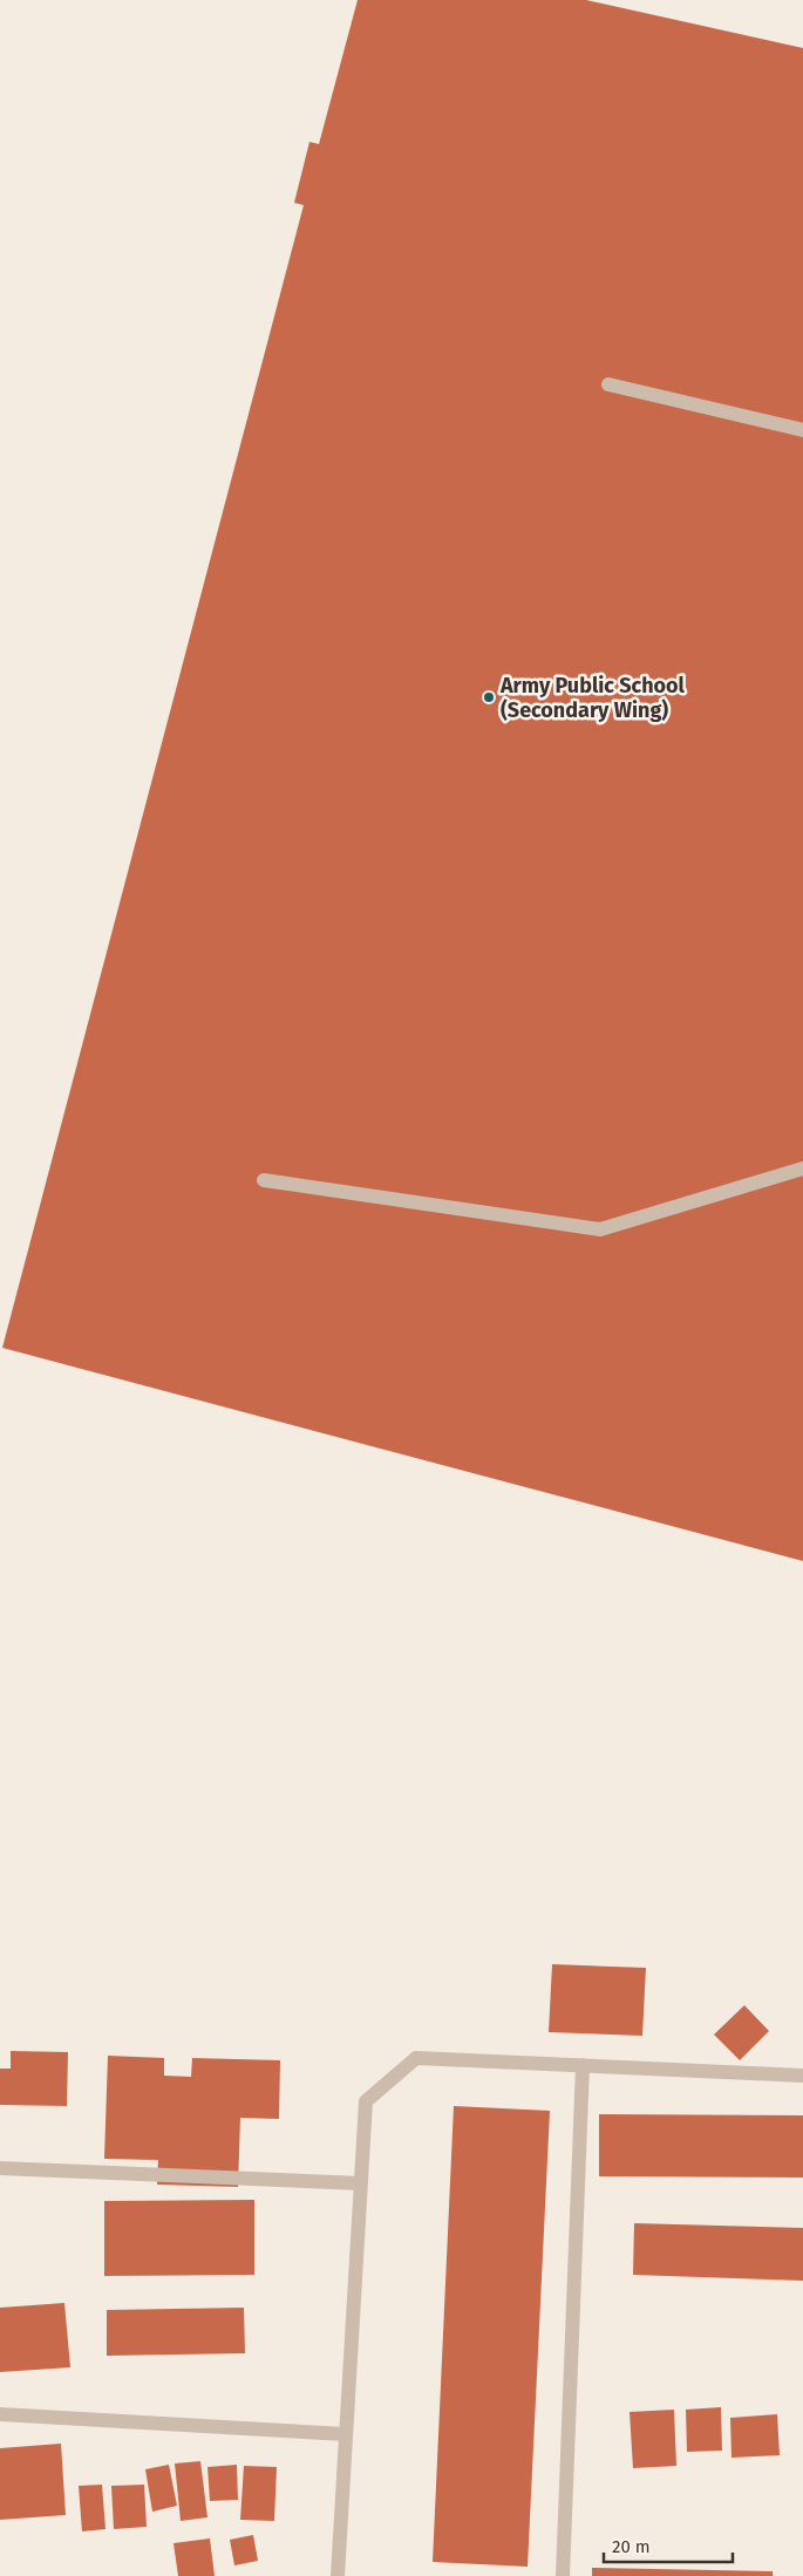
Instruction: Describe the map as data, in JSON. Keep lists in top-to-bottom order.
{
  "places": ["Army Public School (Secondary Wing)"],
  "scale_bar": "20 m"
}
